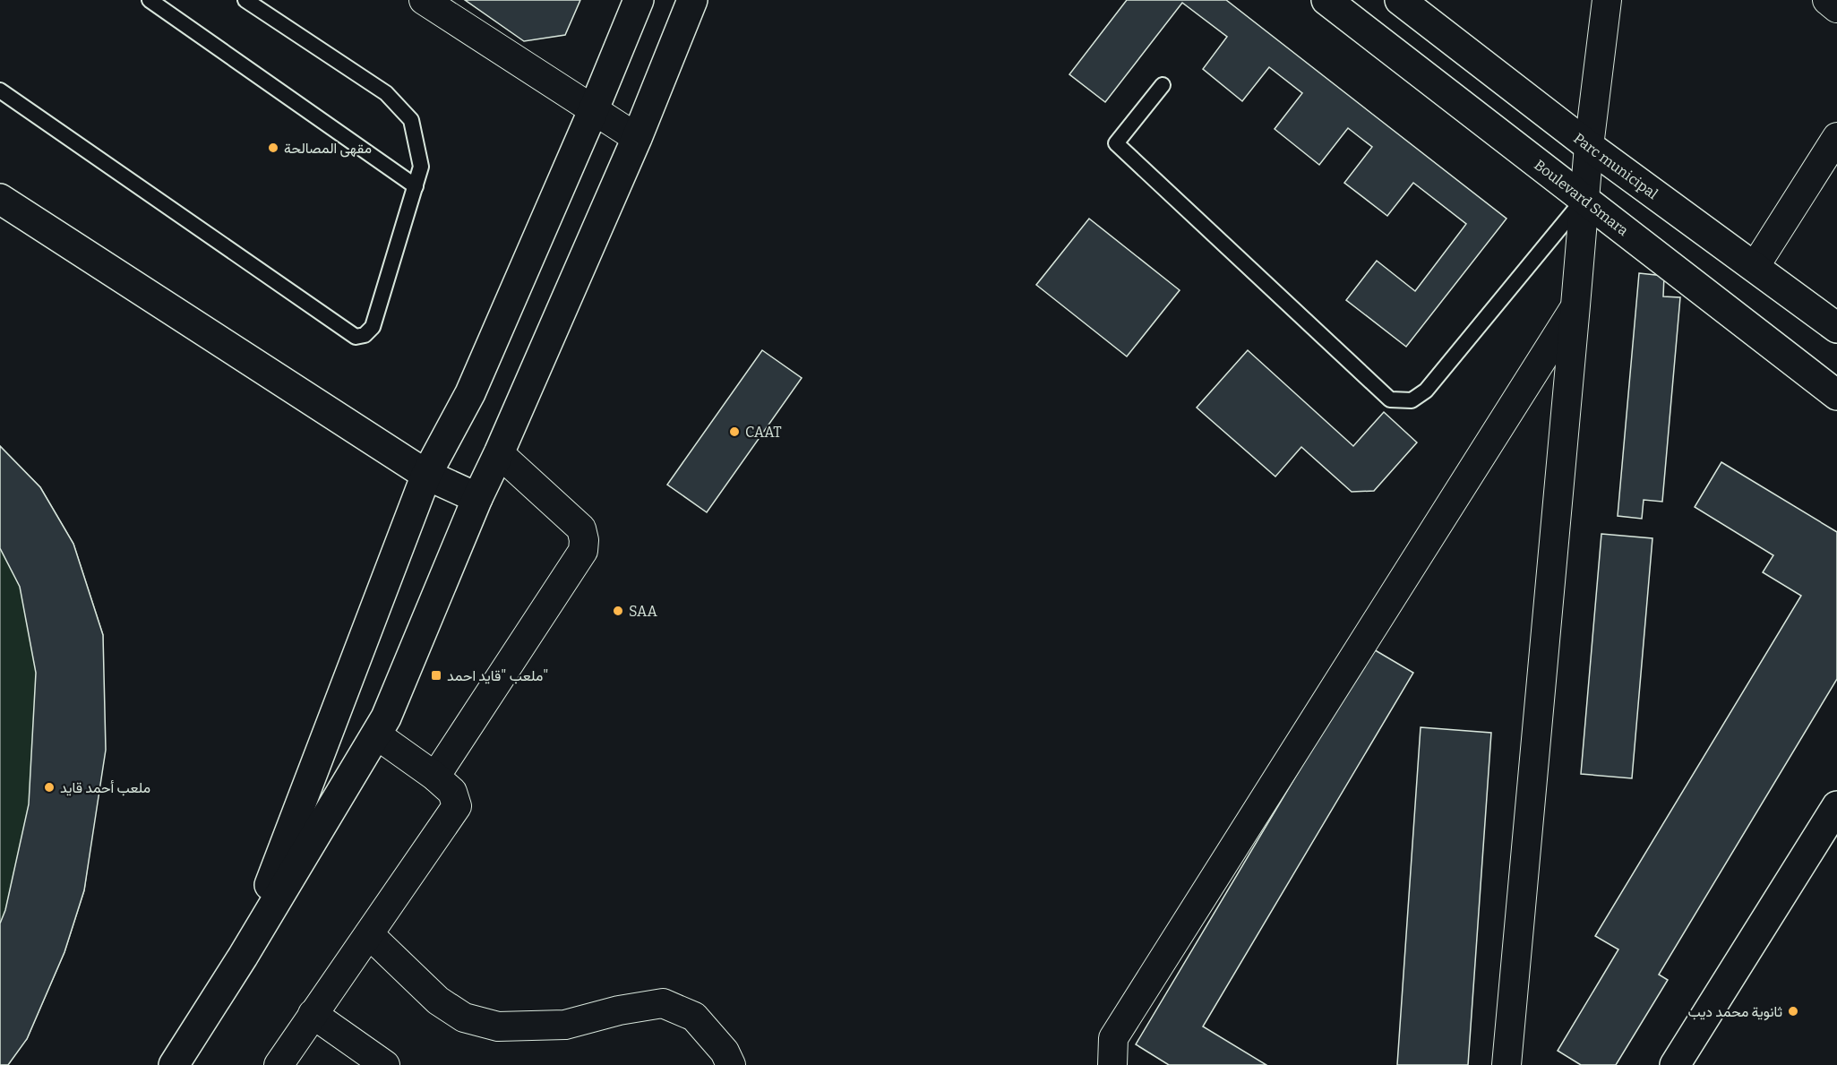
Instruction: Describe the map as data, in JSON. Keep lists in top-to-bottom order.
{
  "streets": {
    "main road": ["Parc municipal", "Boulevard Smara"]
  },
  "places": {
    "other": [
      "مقهى المصالحة",
      "CAAT",
      "SAA",
      "ملعب أحمد قايد",
      "ثانوية محمد ديب"
    ],
    "transit": ["ملعب \"قايد احمد\""]
  }
}
